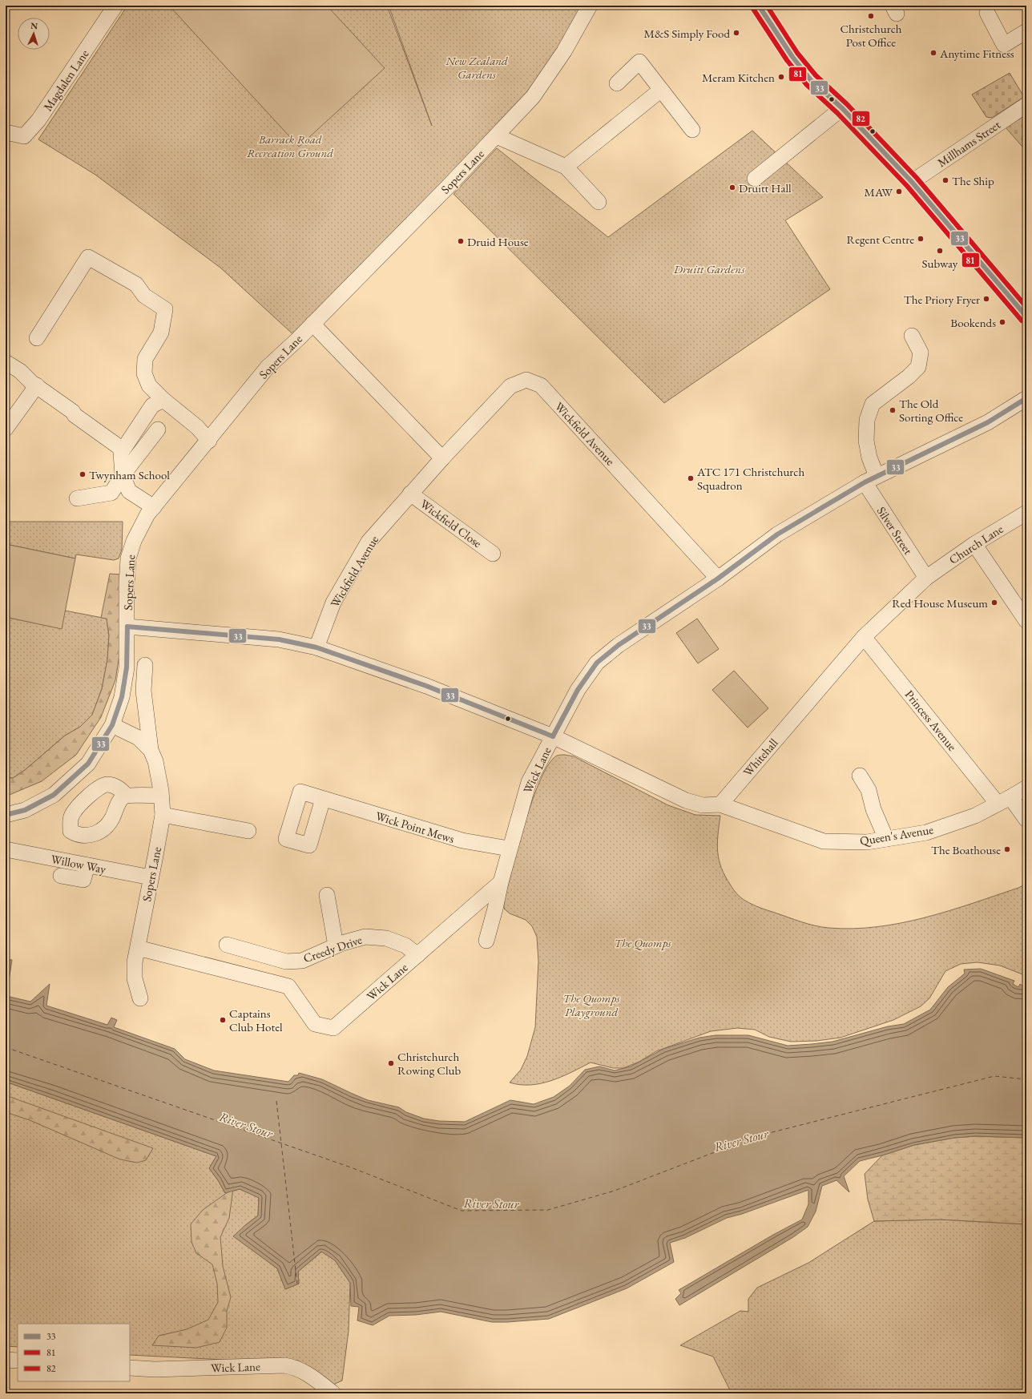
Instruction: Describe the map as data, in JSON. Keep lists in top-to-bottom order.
{
  "streets": {
    "street": [
      "Magdalen Lane",
      "Millhams Street",
      "Sopers Lane",
      "Wickfield Avenue",
      "Wickfield Close",
      "Silver Street",
      "Church Lane",
      "Princess Avenue",
      "Whitehall",
      "Wick Lane",
      "Wick Point Mews",
      "Queen's Avenue",
      "Willow Way",
      "Creedy Drive"
    ]
  },
  "crossings": [
    ["Sopers Lane", "Willow Way"],
    ["Wickfield Avenue", "Wickfield Close"],
    ["Wickfield Avenue", "Wick Lane"],
    ["Silver Street", "Church Lane"],
    ["Silver Street", "Whitehall"],
    ["Silver Street", "Wick Lane"],
    ["Church Lane", "Whitehall"],
    ["Princess Avenue", "Whitehall"],
    ["Princess Avenue", "Queen's Avenue"],
    ["Whitehall", "Queen's Avenue"],
    ["Wick Lane", "Wick Point Mews"],
    ["Wick Lane", "Creedy Drive"]
  ],
  "water": ["River Stour"],
  "parks": [
    "New Zealand Gardens",
    "Barrack Road Recreation Ground",
    "Druitt Gardens",
    "The Quomps",
    "The Quomps Playground"
  ],
  "places": [
    "Christchurch Post Office",
    "M&S Simply Food",
    "Anytime Fitness",
    "Meram Kitchen",
    "The Ship",
    "Druitt Hall",
    "MAW",
    "Regent Centre",
    "Druid House",
    "Subway",
    "The Priory Fryer",
    "Bookends",
    "The Old Sorting Office",
    "Twynham School",
    "ATC 171 Christchurch Squadron",
    "Red House Museum",
    "The Boathouse",
    "Captains Club Hotel",
    "Christchurch Rowing Club"
  ],
  "lines": ["transit line 33", "transit line 82", "transit line 81"],
  "legend": ["33", "81", "82"],
  "north": "top"
}
